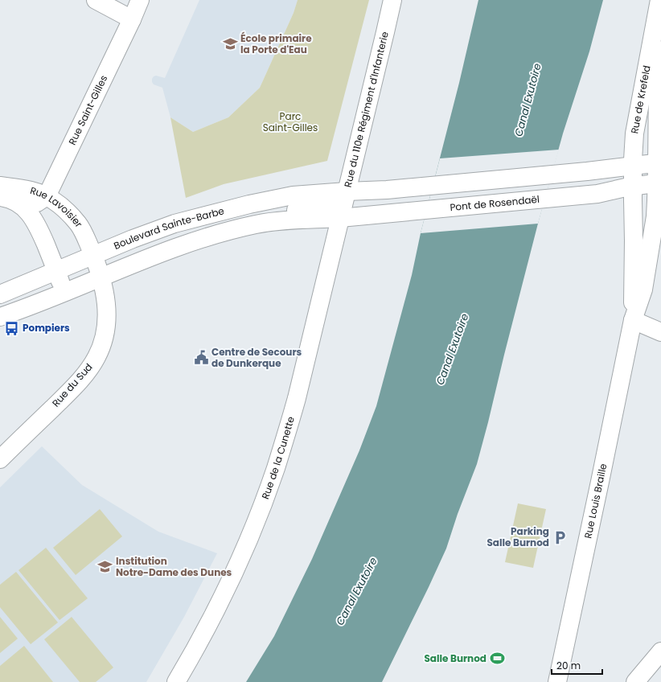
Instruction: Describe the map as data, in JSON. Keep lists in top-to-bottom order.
{
  "streets": {
    "street": [
      "Rue de Krefeld",
      "Rue du 110e Régiment d'Infanterie",
      "Rue Saint-Gilles",
      "Pont de Rosendaël",
      "Rue Lavoisier",
      "Boulevard Sainte-Barbe",
      "Rue du Sud",
      "Rue de la Cunette",
      "Rue Louis Braille"
    ]
  },
  "crossings": [
    ["Rue de Krefeld", "Pont de Rosendaël"],
    ["Rue de Krefeld", "Boulevard Sainte-Barbe"],
    ["Rue de Krefeld", "Rue Louis Braille"],
    ["Rue du 110e Régiment d'Infanterie", "Boulevard Sainte-Barbe"],
    ["Rue du 110e Régiment d'Infanterie", "Rue de la Cunette"],
    ["Rue Saint-Gilles", "Rue Lavoisier"],
    ["Pont de Rosendaël", "Boulevard Sainte-Barbe"],
    ["Pont de Rosendaël", "Rue Louis Braille"],
    ["Rue Lavoisier", "Boulevard Sainte-Barbe"],
    ["Rue Lavoisier", "Rue du Sud"],
    ["Boulevard Sainte-Barbe", "Rue du Sud"],
    ["Boulevard Sainte-Barbe", "Rue de la Cunette"]
  ],
  "water": ["Canal Exutoire"],
  "parks": ["Parc Saint-Gilles"],
  "places": {
    "school or university": ["École primaire la Porte d'Eau", "Institution Notre-Dame des Dunes"],
    "bus stop": ["Pompiers"],
    "public building": ["Centre de Secours de Dunkerque"],
    "parking": ["Parking Salle Burnod"],
    "sports": ["Salle Burnod"]
  },
  "scale_bar": "20 m"
}
